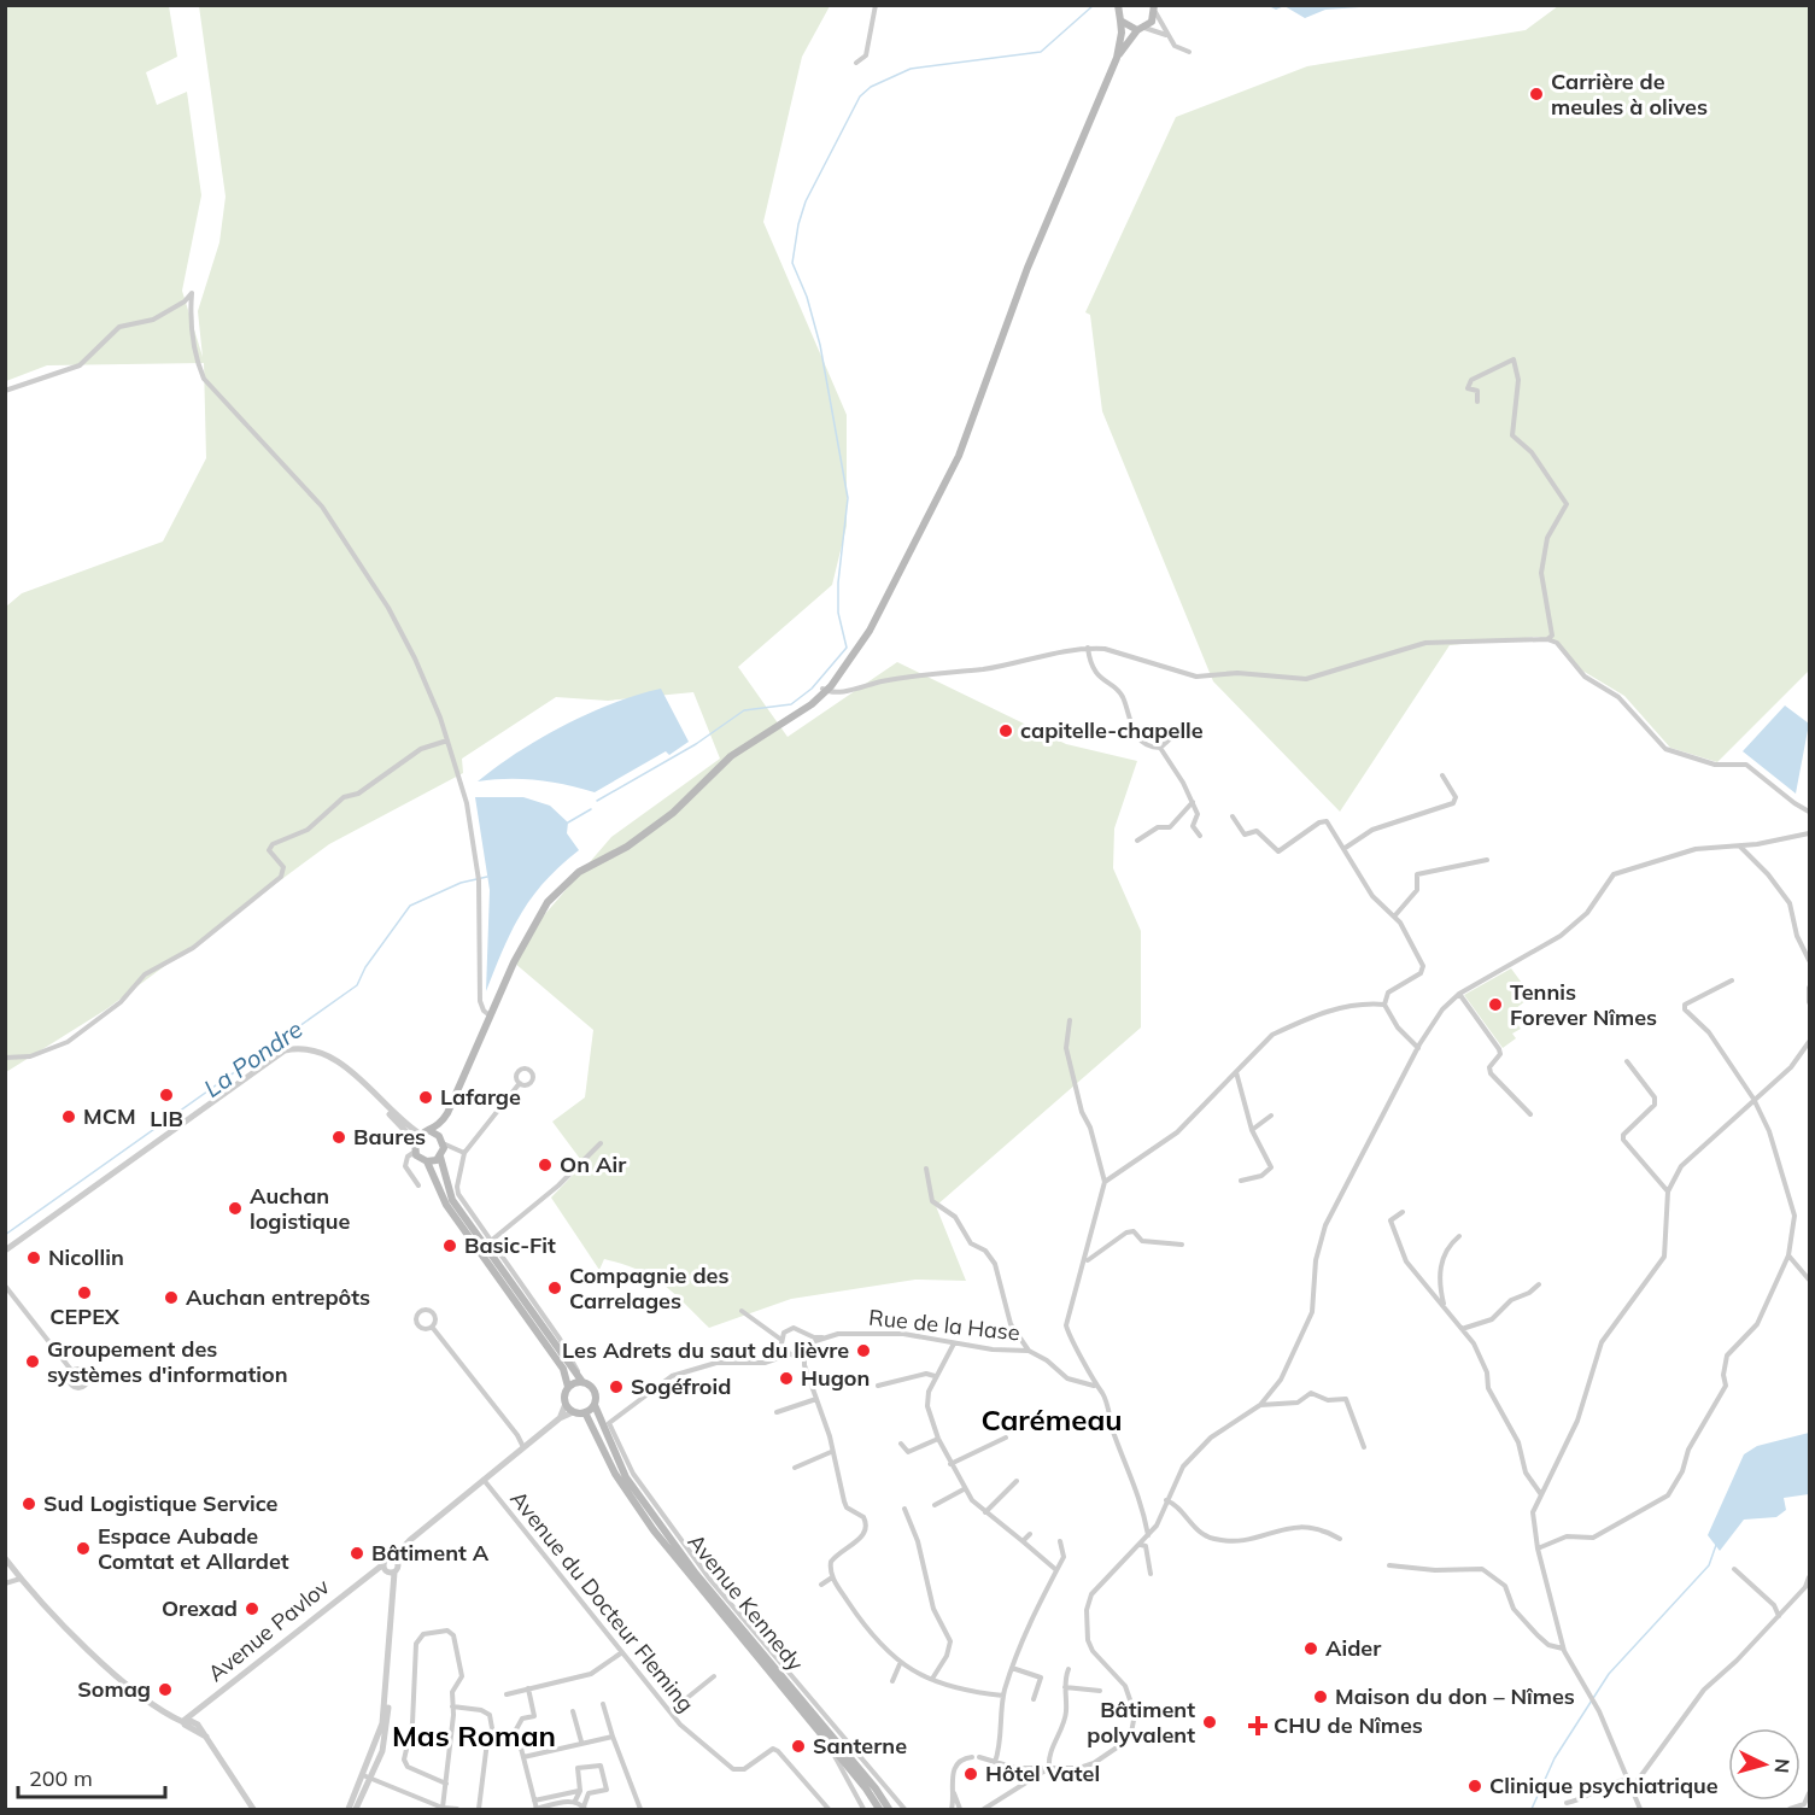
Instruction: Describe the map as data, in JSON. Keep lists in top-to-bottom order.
{
  "streets": {
    "main road": ["Avenue Kennedy"],
    "street": ["Rue de la Hase", "Avenue du Docteur Fleming", "Avenue Pavlov"]
  },
  "districts": ["Carémeau", "Mas Roman"],
  "water": ["La Pondre"],
  "places": {
    "other": [
      "Carrière de meules à olives",
      "capitelle-chapelle",
      "Tennis Forever Nîmes",
      "LIB",
      "Lafarge",
      "MCM",
      "Baures",
      "On Air",
      "Auchan logistique",
      "Basic-Fit",
      "Nicollin",
      "Compagnie des Carrelages",
      "CEPEX",
      "Auchan entrepôts",
      "Les Adrets du saut du lièvre",
      "Groupement des systèmes d'information",
      "Hugon",
      "Sogéfroid",
      "Sud Logistique Service",
      "Espace Aubade Comtat et Allardet",
      "Bâtiment A",
      "Orexad",
      "Aider",
      "Somag",
      "Maison du don – Nîmes",
      "Bâtiment polyvalent",
      "Santerne",
      "Hôtel Vatel",
      "Clinique psychiatrique"
    ],
    "health": ["CHU de Nîmes"]
  },
  "scale_bar": "200 m",
  "north": "right"
}
